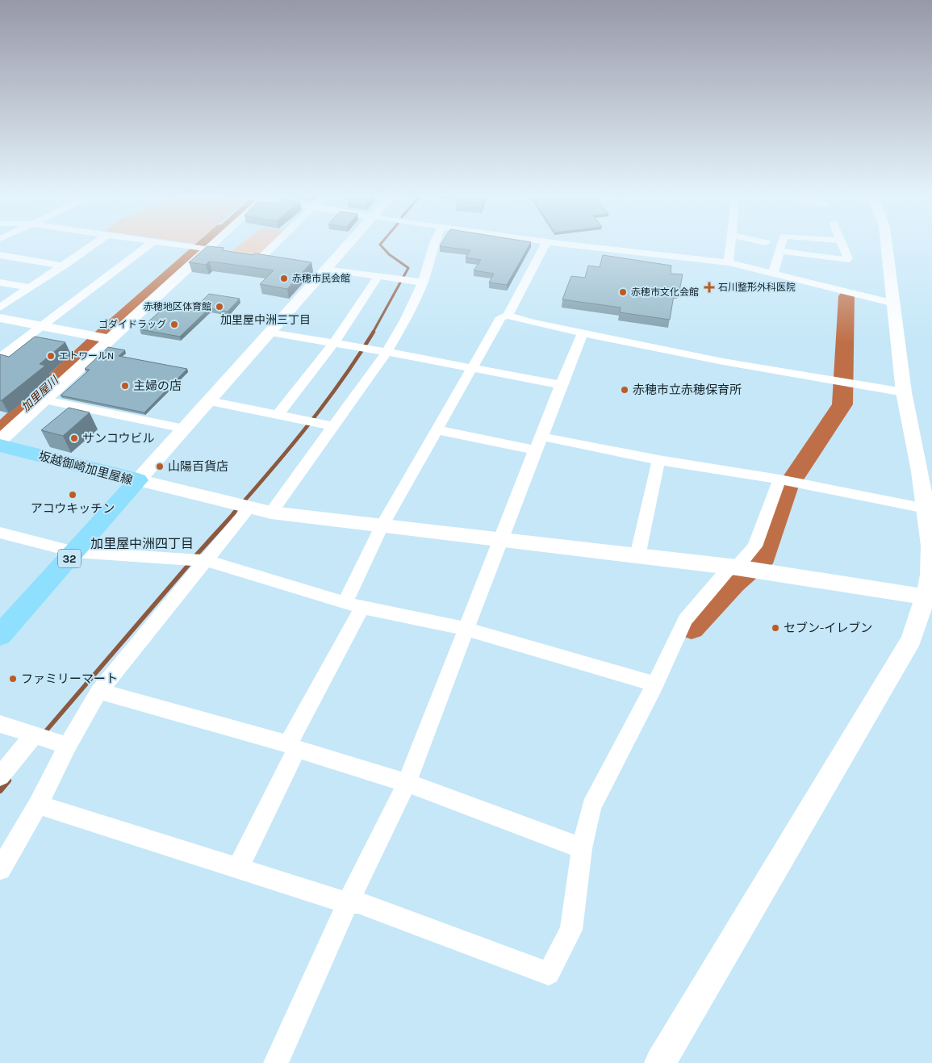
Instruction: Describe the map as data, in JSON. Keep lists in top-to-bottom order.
{
  "streets": {
    "main road": ["坂越御崎加里屋線", "32"]
  },
  "districts": ["加里屋中洲三丁目", "加里屋中洲四丁目"],
  "water": ["加里屋川"],
  "places": {
    "other": [
      "赤穂市民会館",
      "赤穂市文化会館",
      "赤穂地区体育館",
      "ゴダイドラッグ",
      "エトワールN",
      "主婦の店",
      "赤穂市立赤穂保育所",
      "サンコウビル",
      "山陽百貨店",
      "アコウキッチン",
      "セブン-イレブン",
      "ファミリーマート"
    ],
    "health": ["石川整形外科医院"]
  }
}
